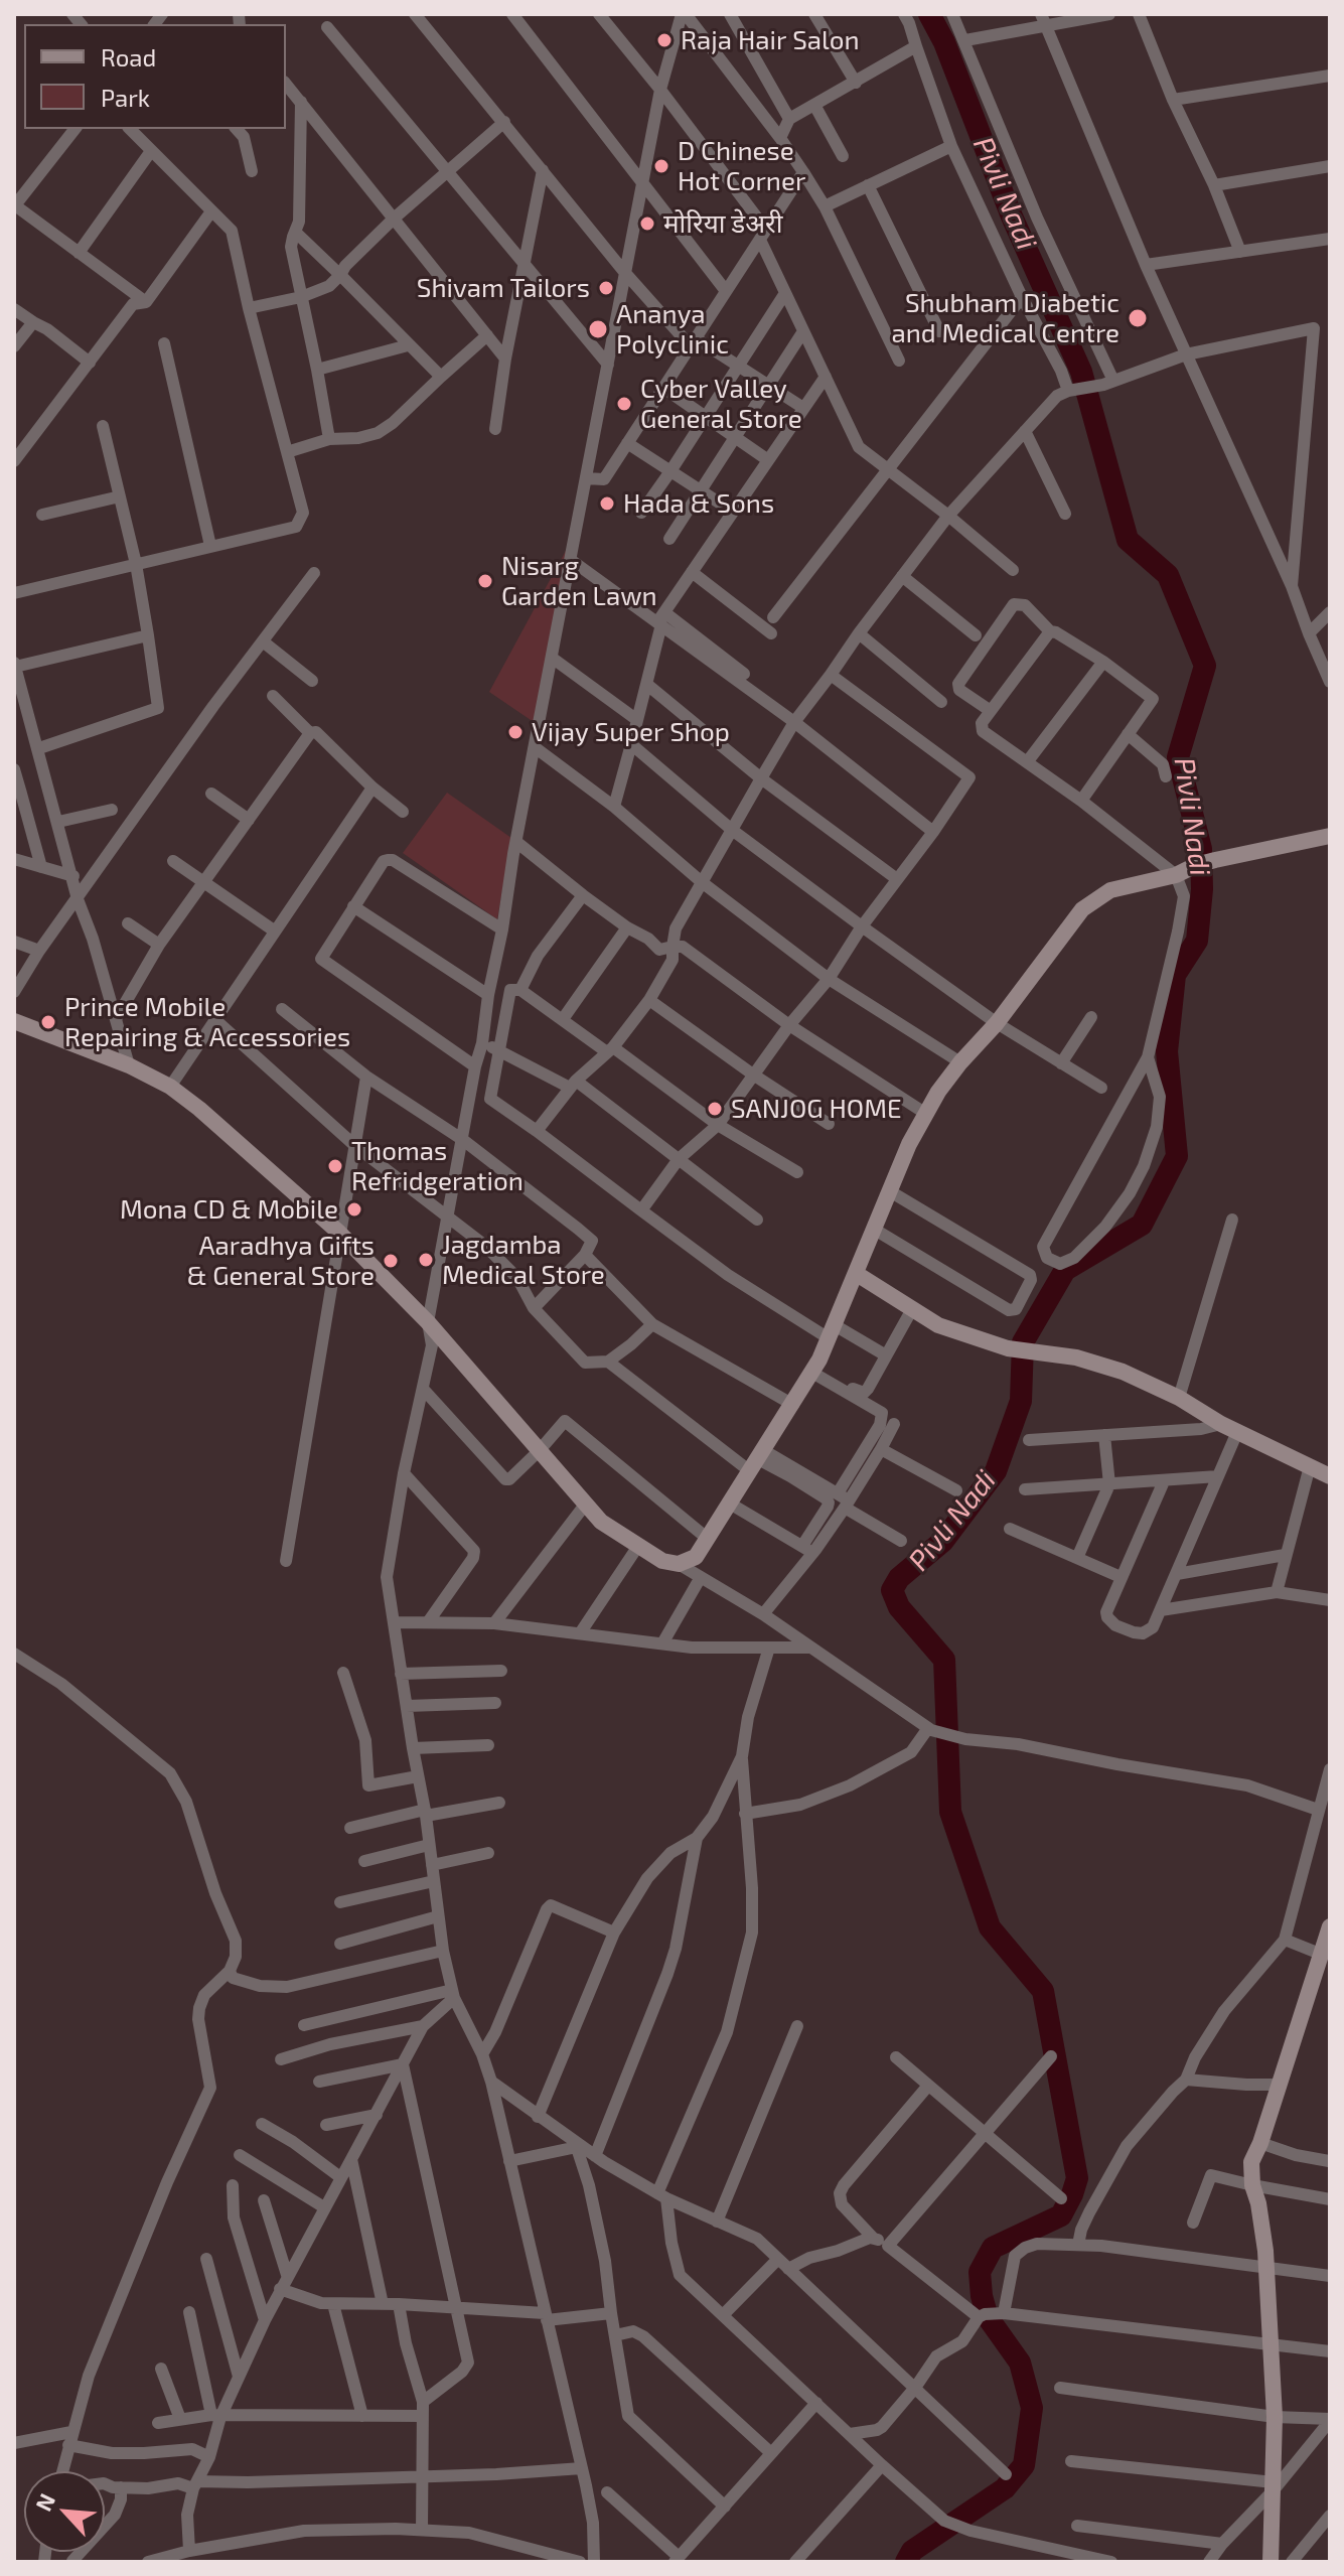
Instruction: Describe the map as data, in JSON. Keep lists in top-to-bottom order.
{
  "water": ["Pivli Nadi"],
  "places": [
    "Raja Hair Salon",
    "D Chinese Hot Corner",
    "मोरिया डेअरी",
    "Shivam Tailors",
    "Shubham Diabetic and Medical Centre",
    "Ananya Polyclinic",
    "Cyber Valley General Store",
    "Hada & Sons",
    "Nisarg Garden Lawn",
    "Vijay Super Shop",
    "Prince Mobile Repairing & Accessories",
    "SANJOG HOME",
    "Thomas Refridgeration",
    "Mona CD & Mobile",
    "Jagdamba Medical Store",
    "Aaradhya Gifts & General Store"
  ],
  "legend": ["Road", "Park"],
  "north": "top left"
}
